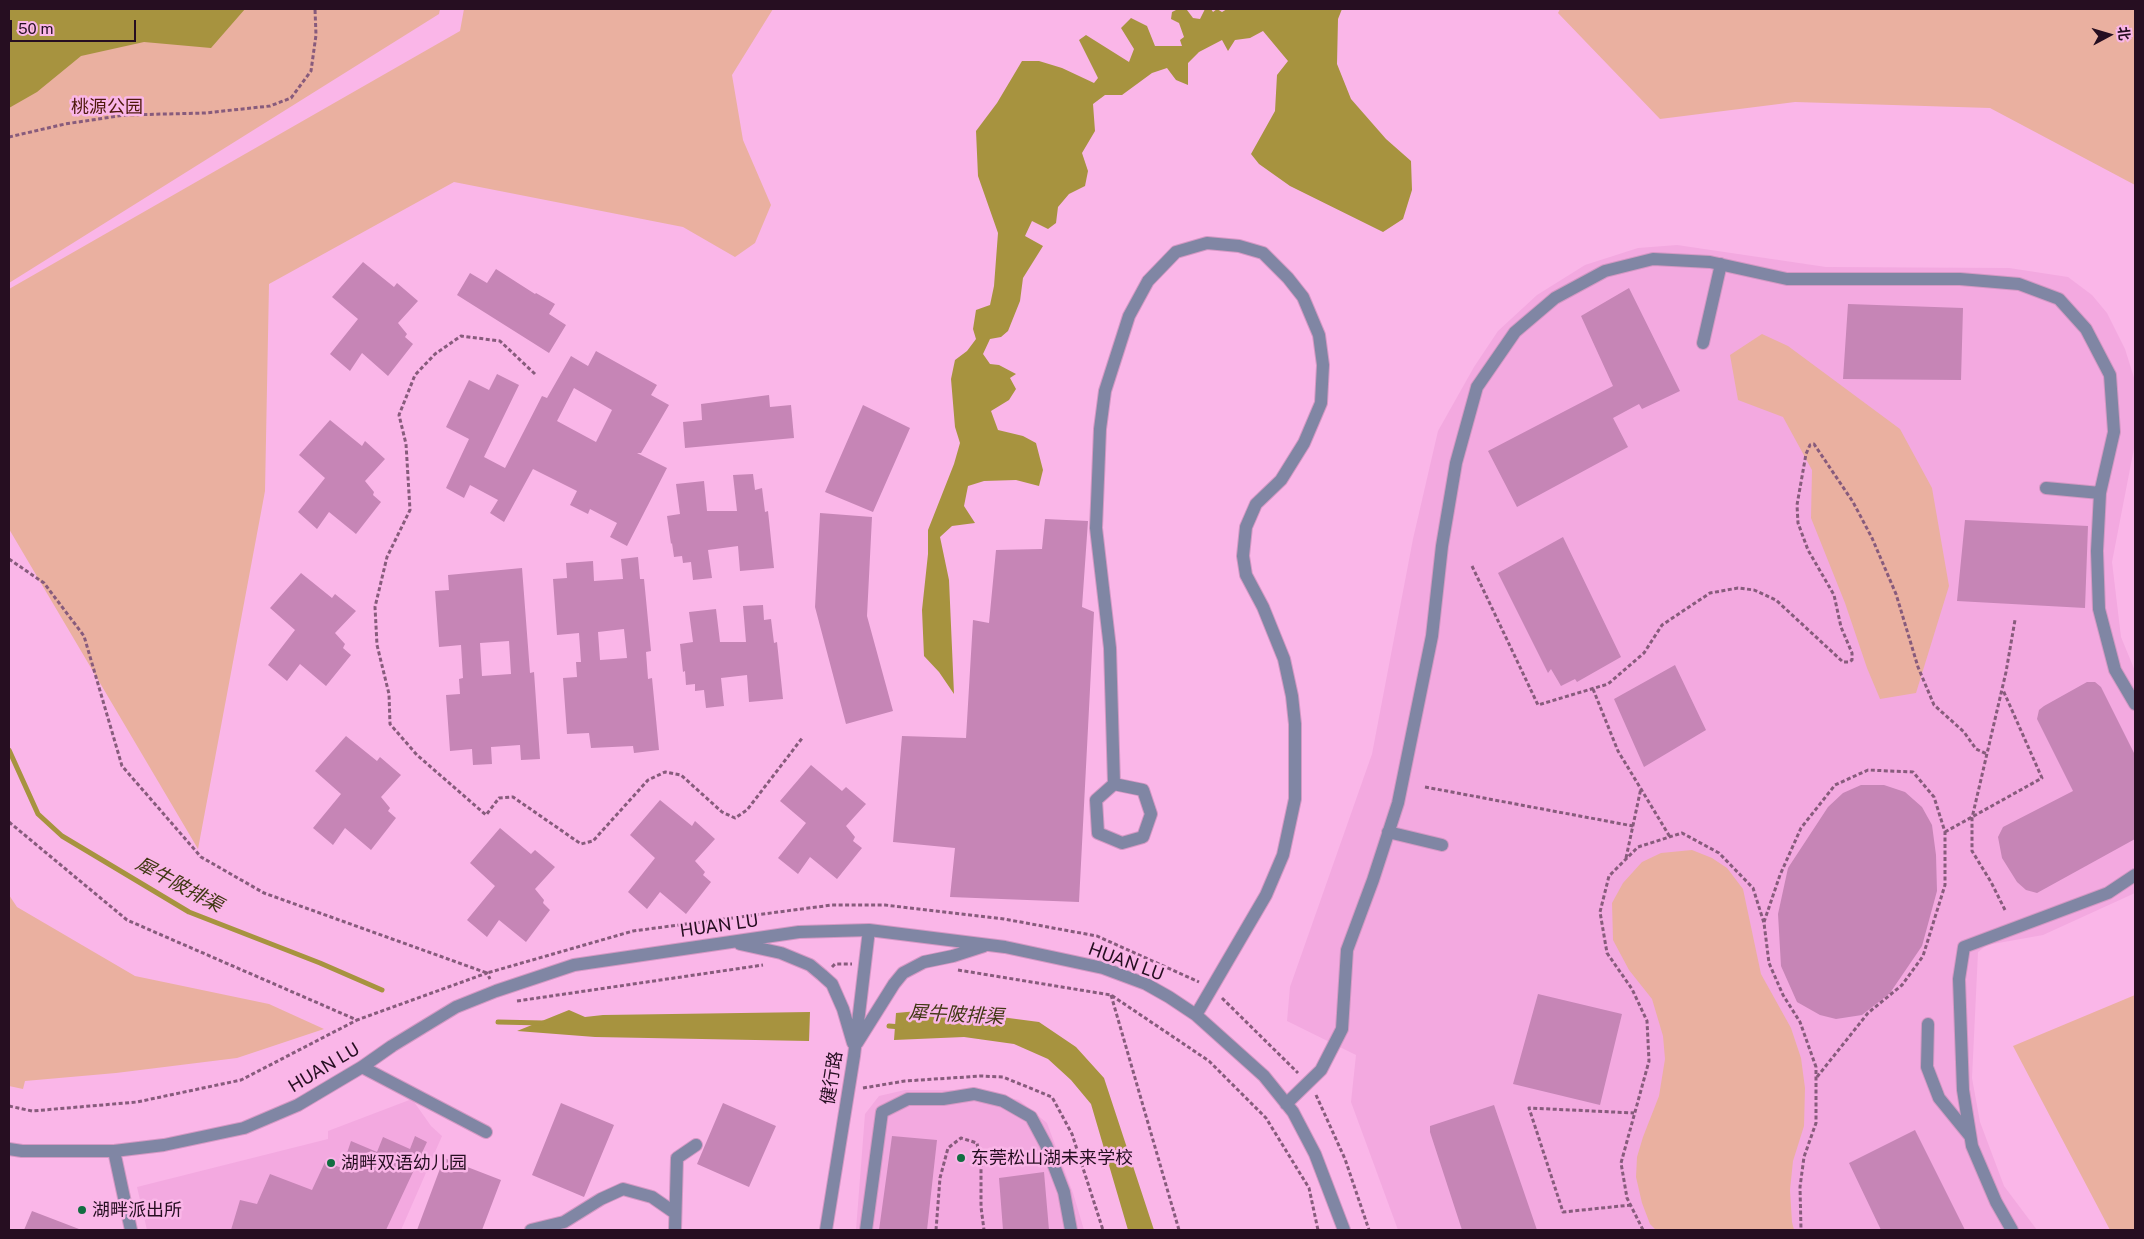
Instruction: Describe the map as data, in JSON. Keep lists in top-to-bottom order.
{
  "streets": {
    "street": ["HUAN LU", "健行路"]
  },
  "crossings": [
    ["HUAN LU", "健行路"]
  ],
  "water": ["犀牛陂排渠"],
  "parks": ["桃源公园"],
  "places": ["东莞松山湖未来学校", "湖畔双语幼儿园", "湖畔派出所"],
  "scale_bar": "50 m",
  "north": "right"
}
